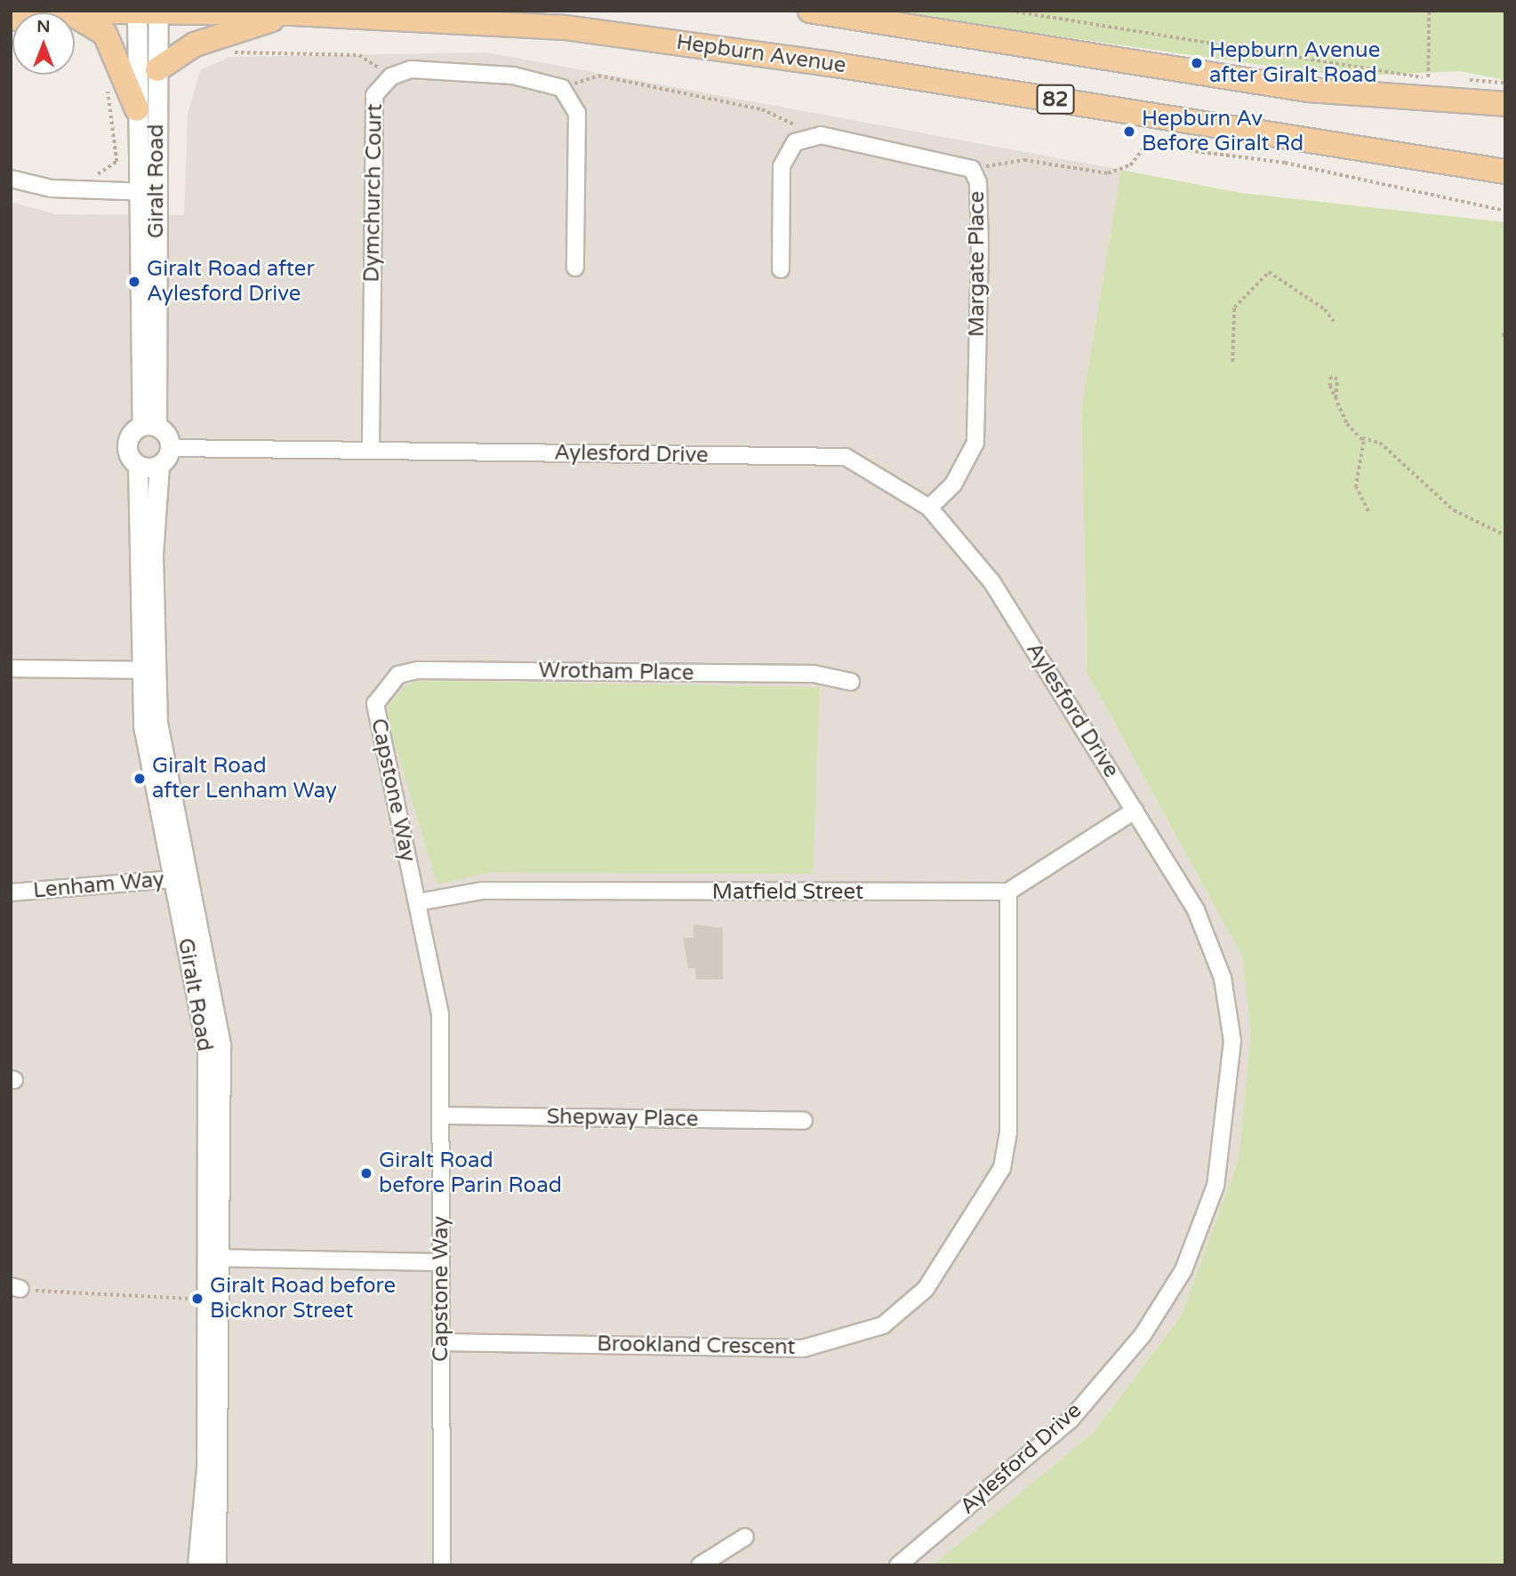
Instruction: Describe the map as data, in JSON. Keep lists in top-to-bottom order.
{
  "streets": {
    "main road": ["Hepburn Avenue", "82"],
    "street": [
      "Giralt Road",
      "Dymchurch Court",
      "Margate Place",
      "Aylesford Drive",
      "Wrotham Place",
      "Capstone Way",
      "Lenham Way",
      "Matfield Street",
      "Shepway Place",
      "Brookland Crescent"
    ]
  },
  "crossings": [
    ["Hepburn Avenue", "Giralt Road"],
    ["Giralt Road", "Aylesford Drive"],
    ["Giralt Road", "Lenham Way"],
    ["Dymchurch Court", "Aylesford Drive"],
    ["Margate Place", "Aylesford Drive"],
    ["Wrotham Place", "Capstone Way"],
    ["Capstone Way", "Matfield Street"],
    ["Capstone Way", "Shepway Place"],
    ["Capstone Way", "Brookland Crescent"],
    ["Matfield Street", "Brookland Crescent"]
  ],
  "places": [
    "Hepburn Avenue after Giralt Road",
    "Hepburn Av Before Giralt Rd",
    "Giralt Road after Aylesford Drive",
    "Giralt Road after Lenham Way",
    "Giralt Road before Parin Road",
    "Giralt Road before Bicknor Street"
  ],
  "north": "top"
}
